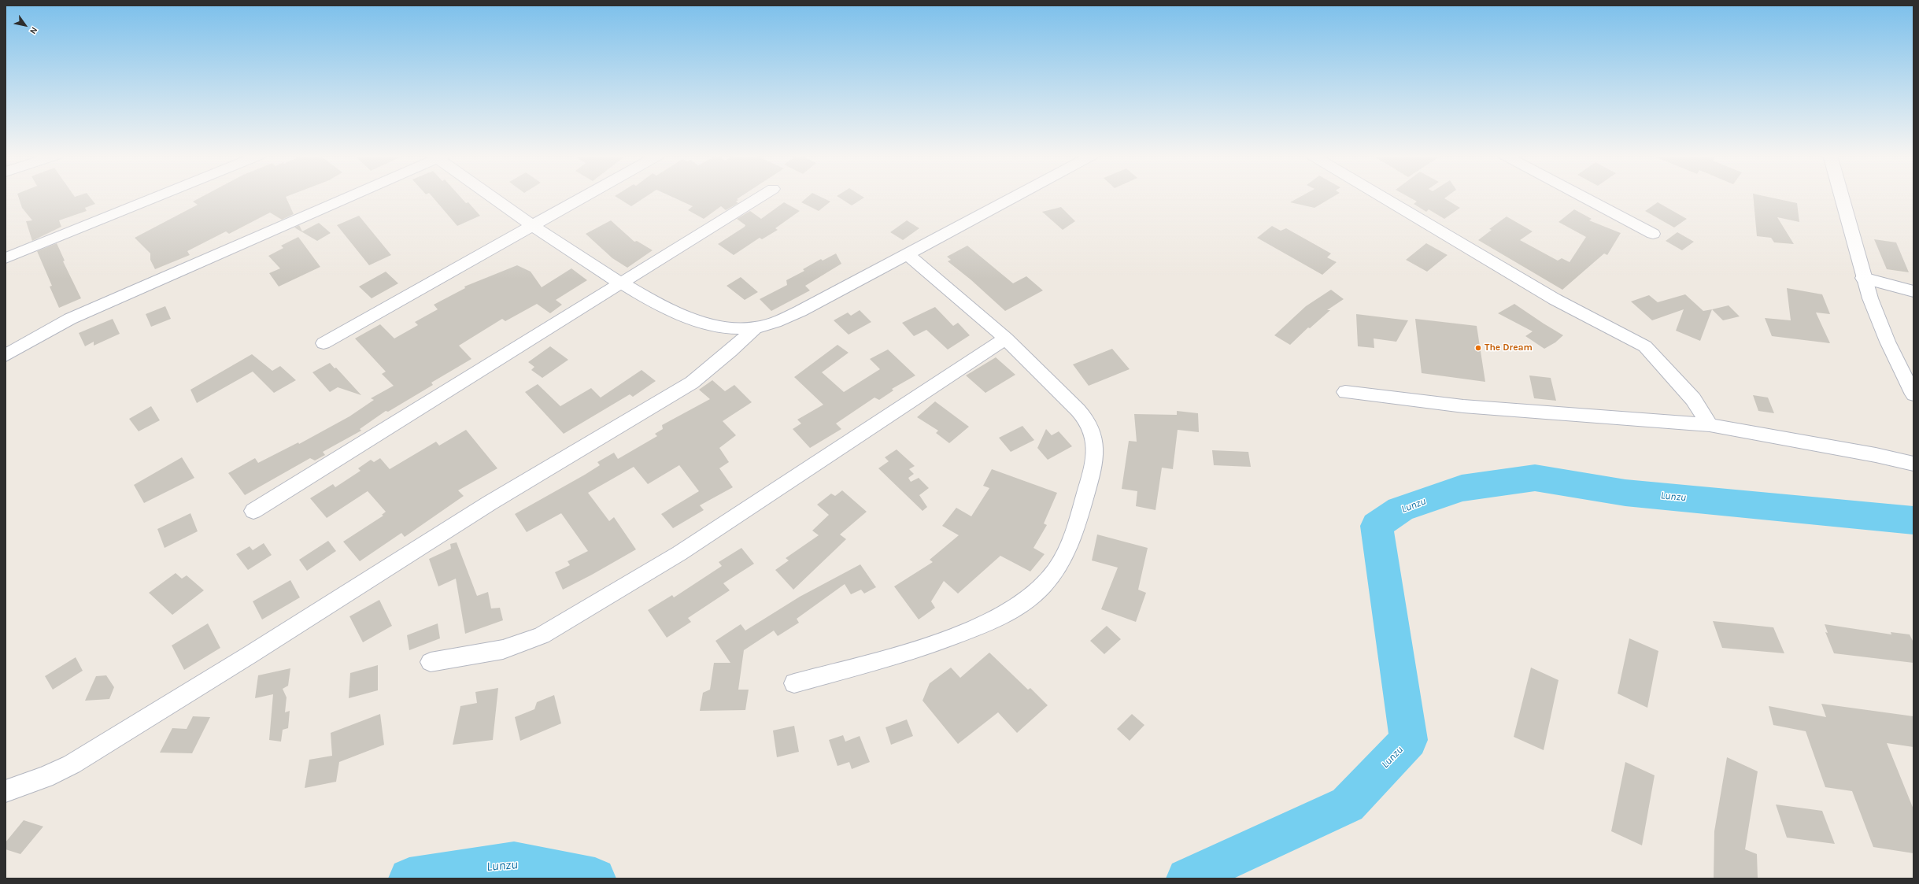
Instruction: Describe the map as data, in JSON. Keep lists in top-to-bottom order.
{
  "water": ["Lunzu"],
  "places": ["The Dream"],
  "north": "bottom right"
}
